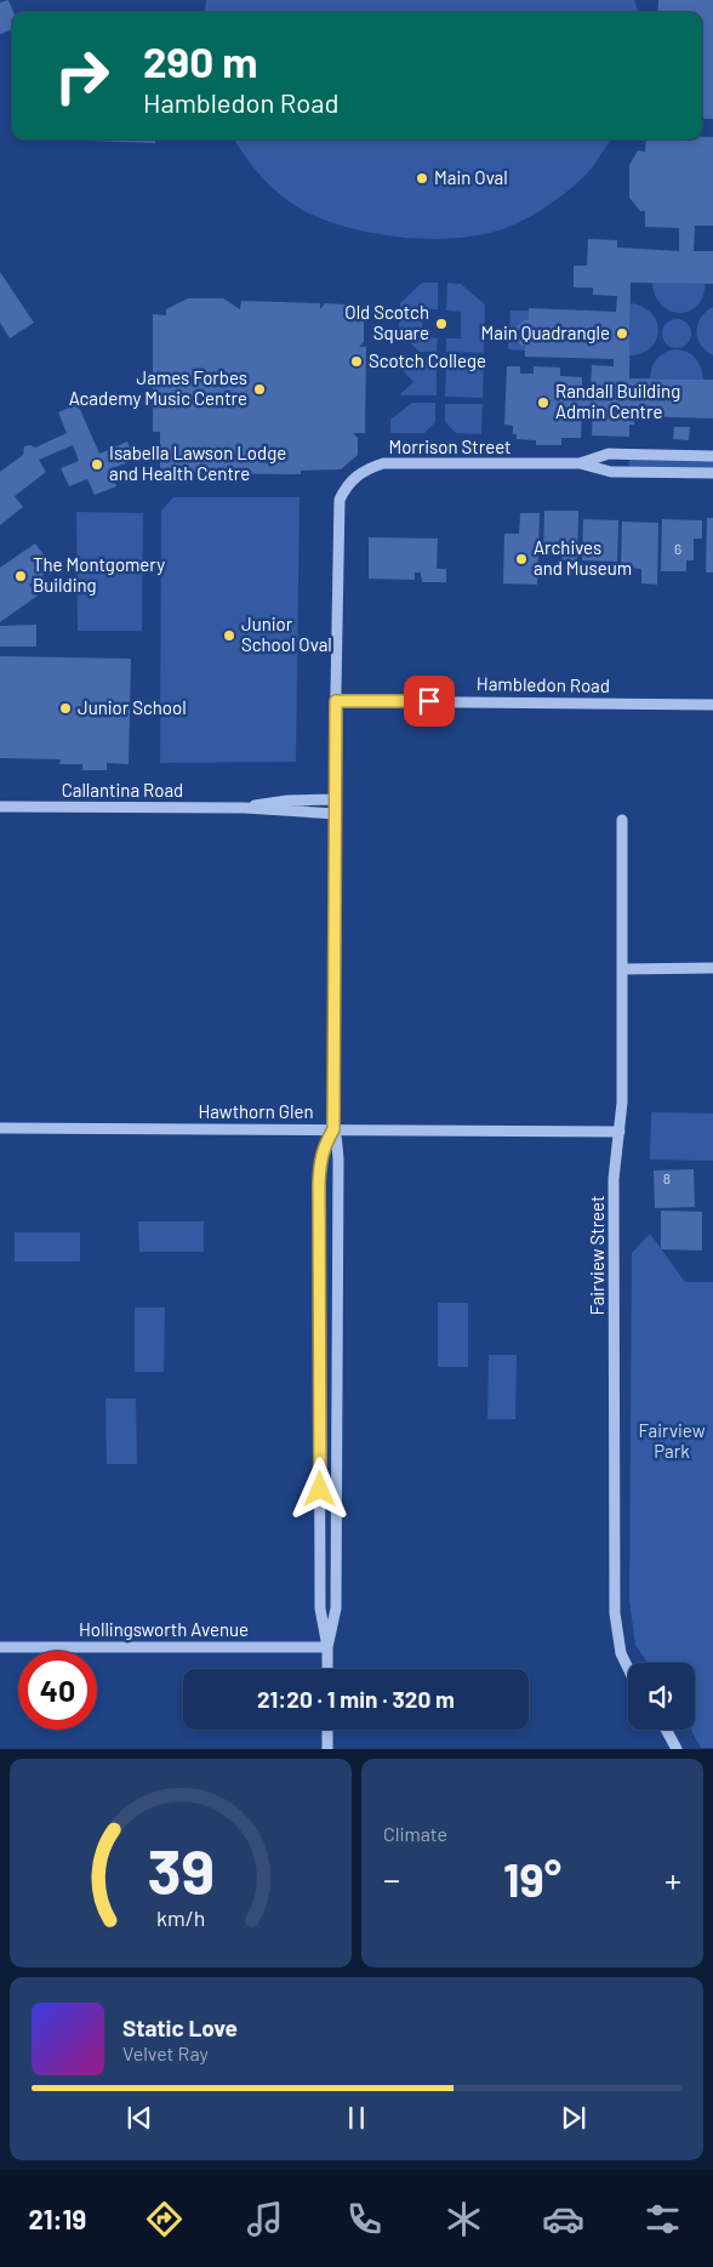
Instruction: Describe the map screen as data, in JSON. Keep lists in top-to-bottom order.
{
  "streets": {
    "street": [
      "Morrison Street",
      "Hambledon Road",
      "Callantina Road",
      "Hawthorn Glen",
      "Fairview Street",
      "Hollingsworth Avenue"
    ]
  },
  "crossings": [
    ["Morrison Street", "Hambledon Road"],
    ["Hawthorn Glen", "Fairview Street"]
  ],
  "parks": ["Fairview Park"],
  "places": [
    "Main Oval",
    "Old Scotch Square",
    "Main Quadrangle",
    "Scotch College",
    "James Forbes Academy Music Centre",
    "Randall Building Admin Centre",
    "Isabella Lawson Lodge and Health Centre",
    "Archives and Museum",
    "The Montgomery Building",
    "Junior School Oval",
    "Junior School"
  ],
  "house_numbers": ["6", "8"],
  "page": {
    "turn": ["290 m", "Hambledon Road"],
    "limit": "40",
    "trip": "21:20 · 1 min · 320 m",
    "tile": "Climate",
    "heat": ["−", "19°", "+"],
    "song": ["Static Love", "Velvet Ray"],
    "tabs": "21:19",
    "gauge": ["39", "km/h"]
  }
}
